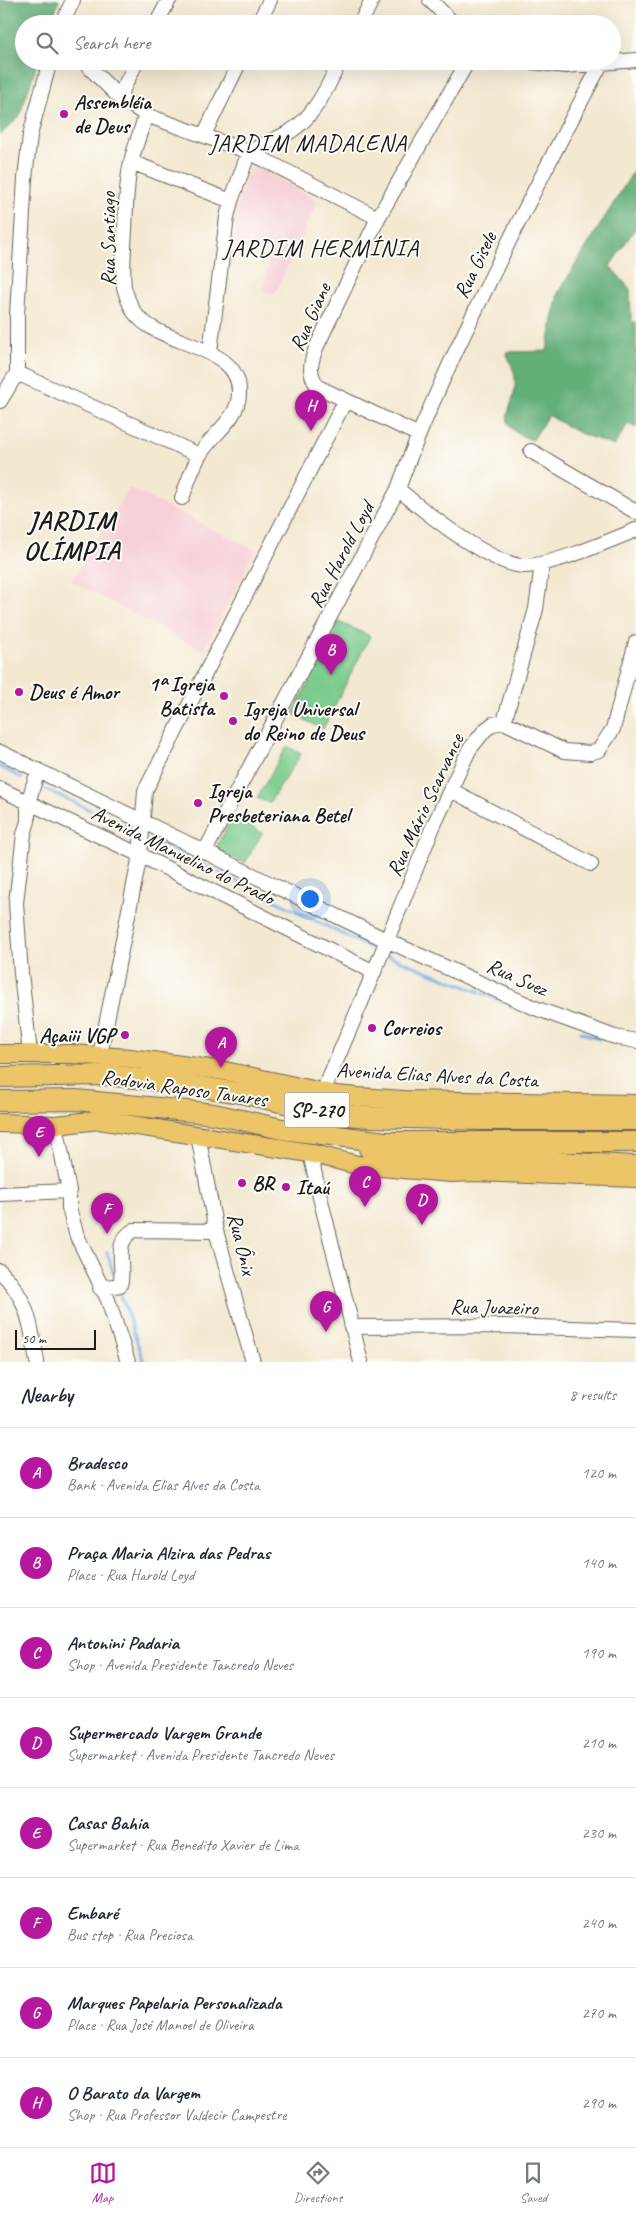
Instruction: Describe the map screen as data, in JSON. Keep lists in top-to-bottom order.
{
  "streets": {
    "highway": ["Rodovia Raposo Tavares", "SP-270"],
    "main road": ["Avenida Elias Alves da Costa"],
    "street": [
      "Rua Santiago",
      "Rua Gisele",
      "Rua Giane",
      "Rua Harold Loyd",
      "Rua Mário Scarvance",
      "Avenida Manuelino do Prado",
      "Rua Suez",
      "Rua Ônix",
      "Rua Juazeiro"
    ]
  },
  "crossings": [
    ["Rua Gisele", "Rua Giane"],
    ["Rua Gisele", "Rua Harold Loyd"],
    ["Rua Harold Loyd", "Avenida Manuelino do Prado"],
    ["Rua Mário Scarvance", "Avenida Manuelino do Prado"],
    ["Rua Mário Scarvance", "Rua Suez"],
    ["Rua Mário Scarvance", "Avenida Elias Alves da Costa"],
    ["Avenida Manuelino do Prado", "Rua Suez"]
  ],
  "districts": ["JARDIM MADALENA", "JARDIM HERMÍNIA", "JARDIM OLÍMPIA"],
  "places": [
    "Assembléia de Deus",
    "Deus é Amor",
    "1ª Igreja Batista",
    "Igreja Universal do Reino de Deus",
    "Igreja Presbeteriana Betel",
    "Correios",
    "Açaiii VGP",
    "BR",
    "Itaú"
  ],
  "scale_bar": "50 m",
  "page": {
    "search": "Search here",
    "pins": [
      "H",
      "B",
      "A",
      "E",
      "C",
      "D",
      "F",
      "G"
    ],
    "scale": "50 m",
    "heading": ["Nearby", "8 results"],
    "list": [
      {
        "mark": "A",
        "name": "Bradesco",
        "note": "Bank · Avenida Elias Alves da Costa",
        "value": "120 m"
      },
      {
        "mark": "B",
        "name": "Praça Maria Alzira das Pedras",
        "note": "Place · Rua Harold Loyd",
        "value": "140 m"
      },
      {
        "mark": "C",
        "name": "Antonini Padaria",
        "note": "Shop · Avenida Presidente Tancredo Neves",
        "value": "190 m"
      },
      {
        "mark": "D",
        "name": "Supermercado Vargem Grande",
        "note": "Supermarket · Avenida Presidente Tancredo Neves",
        "value": "210 m"
      },
      {
        "mark": "E",
        "name": "Casas Bahia",
        "note": "Supermarket · Rua Benedito Xavier de Lima",
        "value": "230 m"
      },
      {
        "mark": "F",
        "name": "Embaré",
        "note": "Bus stop · Rua Preciosa",
        "value": "240 m"
      },
      {
        "mark": "G",
        "name": "Marques Papelaria Personalizada",
        "note": "Place · Rua José Manoel de Oliveira",
        "value": "270 m"
      },
      {
        "mark": "H",
        "name": "O Barato da Vargem",
        "note": "Shop · Rua Professor Valdecir Campestre",
        "value": "290 m"
      }
    ],
    "nav": ["Map", "Directions", "Saved"]
  }
}
